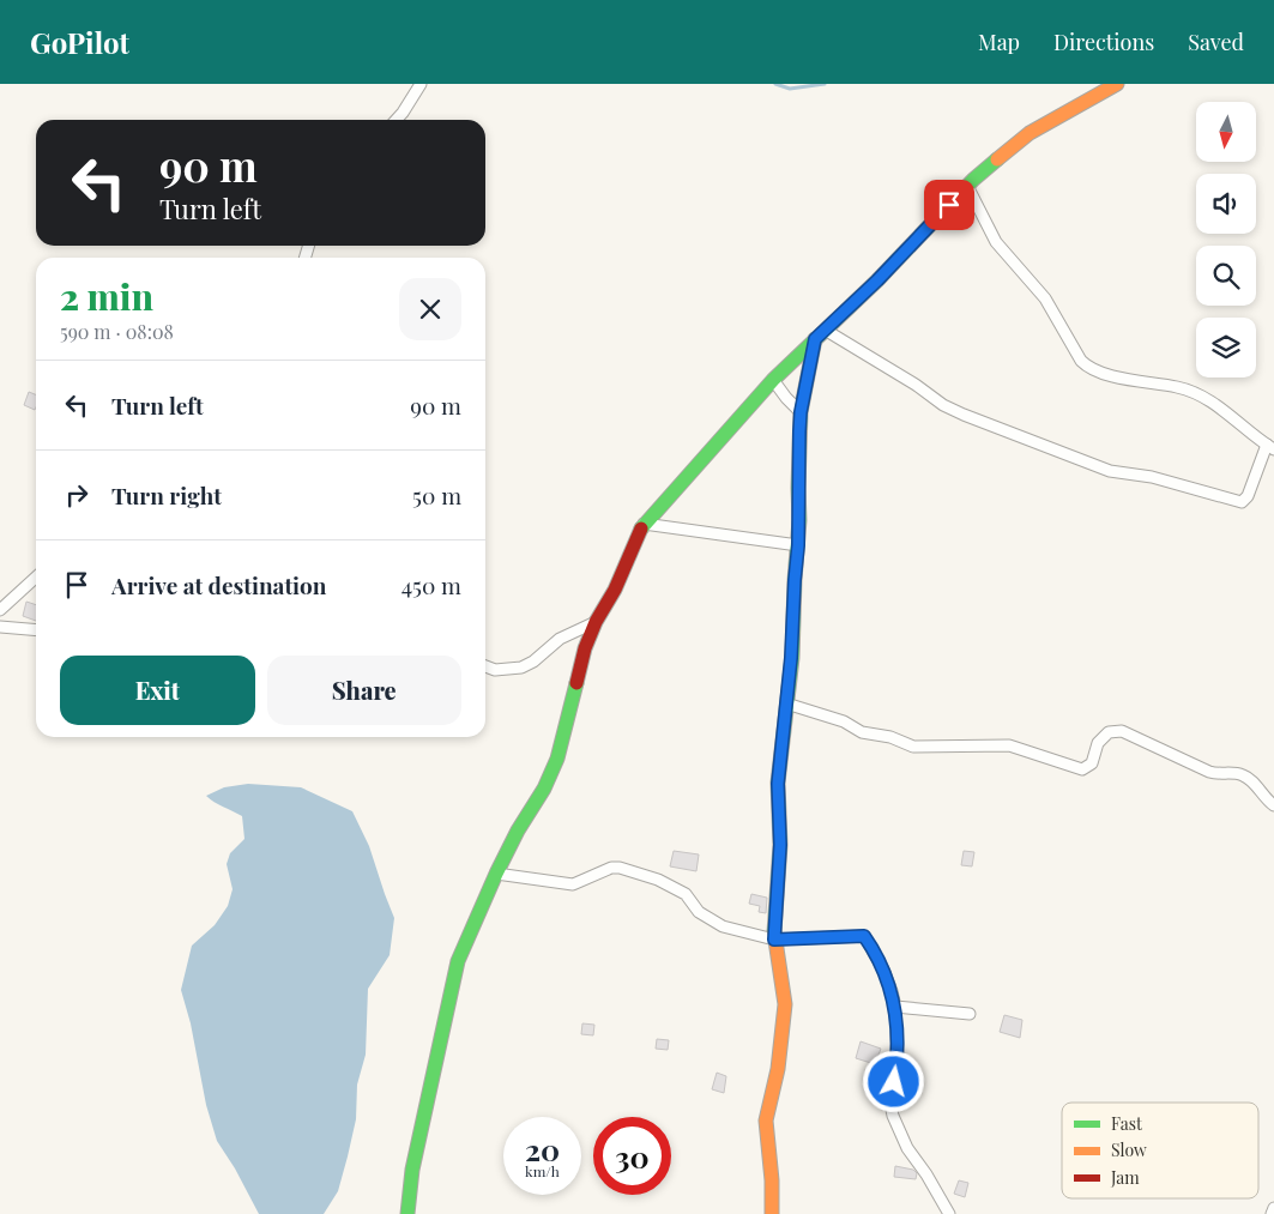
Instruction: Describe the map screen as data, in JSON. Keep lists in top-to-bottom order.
{
  "legend": ["Fast", "Slow", "Jam"],
  "north": "bottom",
  "page": {
    "header": "GoPilot",
    "nav": ["Map", "Directions", "Saved"],
    "turn": ["90 m", "Turn left"],
    "heading": ["2 min", "590 m · 08:08"],
    "list": [
      {
        "name": "Turn left",
        "value": "90 m"
      },
      {
        "name": "Turn right",
        "value": "50 m"
      },
      {
        "name": "Arrive at destination",
        "value": "450 m"
      }
    ],
    "buttons": ["Exit", "Share"],
    "speed": "20 km/h",
    "limit": "30"
  }
}
